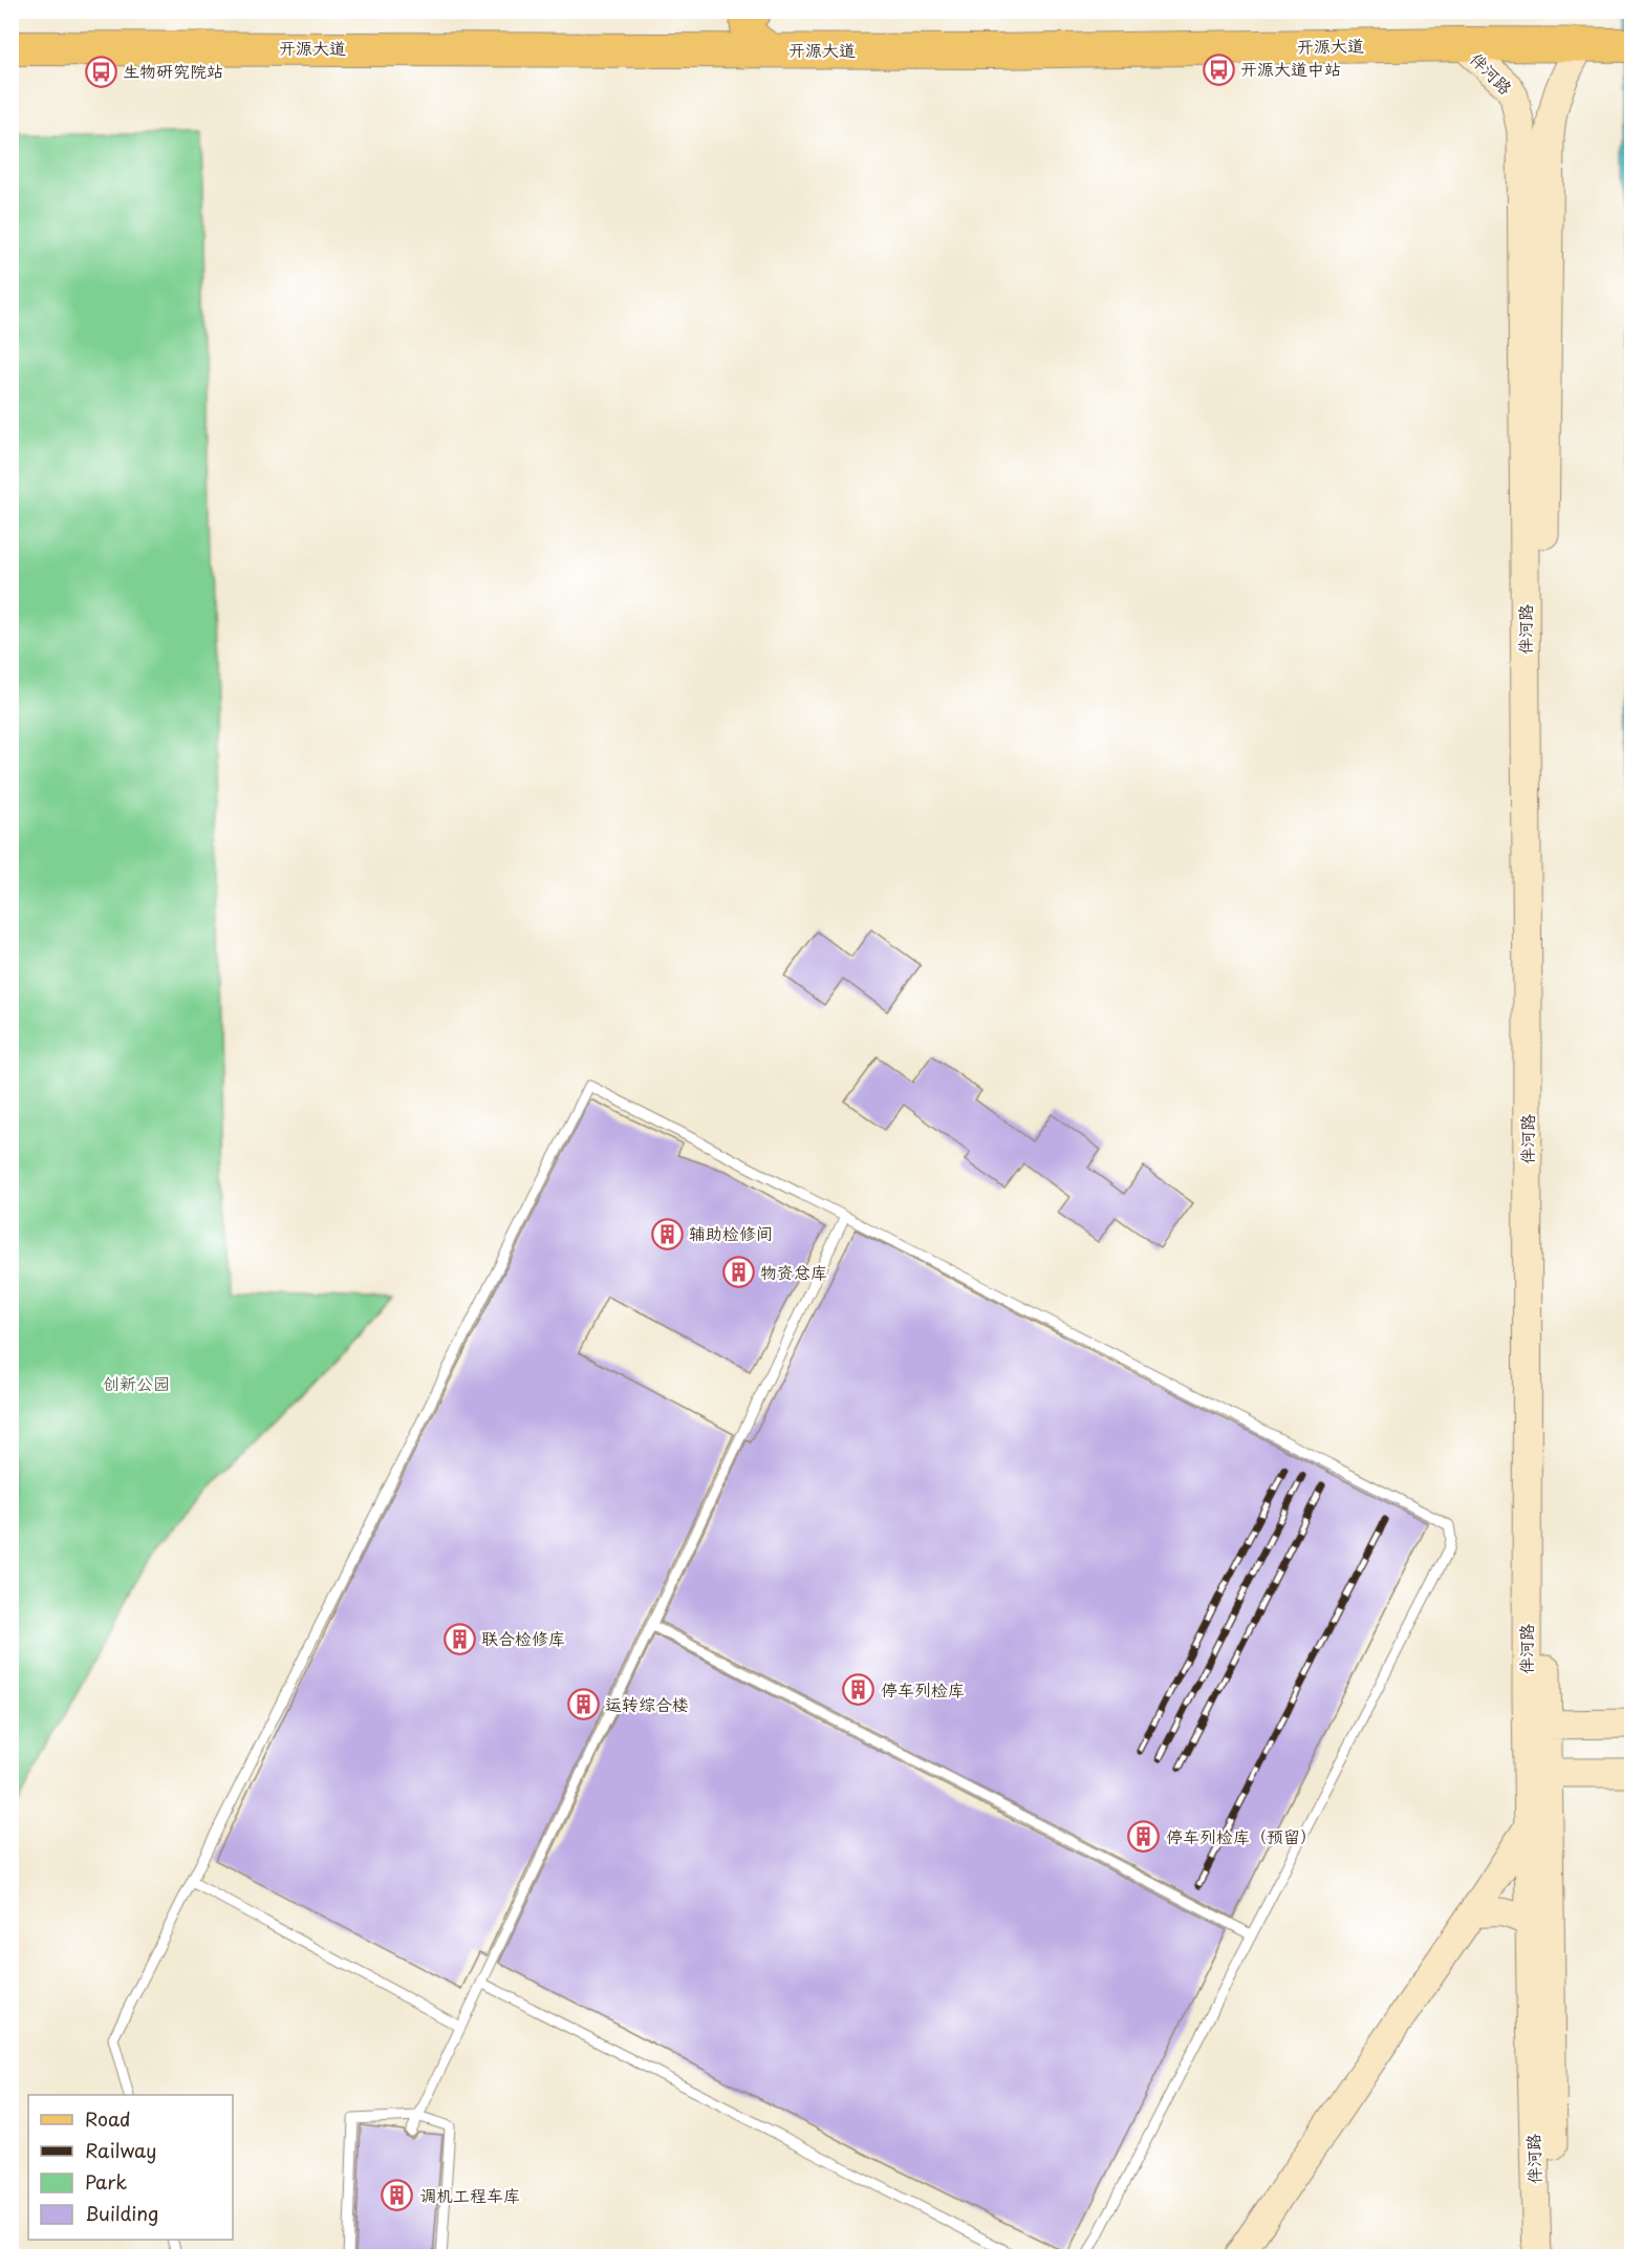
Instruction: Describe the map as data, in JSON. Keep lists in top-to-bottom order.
{
  "streets": {
    "main road": ["开源大道"],
    "street": ["伴河路"]
  },
  "crossings": [
    ["开源大道", "伴河路"]
  ],
  "parks": ["创新公园"],
  "places": {
    "bus stop": ["开源大道中站", "生物研究院站"],
    "building": [
      "辅助检修间",
      "物资总库",
      "联合检修库",
      "停车列检库",
      "运转综合楼",
      "停车列检库（预留）",
      "调机工程车库"
    ]
  },
  "legend": [
    "Road",
    "Railway",
    "Park",
    "Building"
  ]
}
